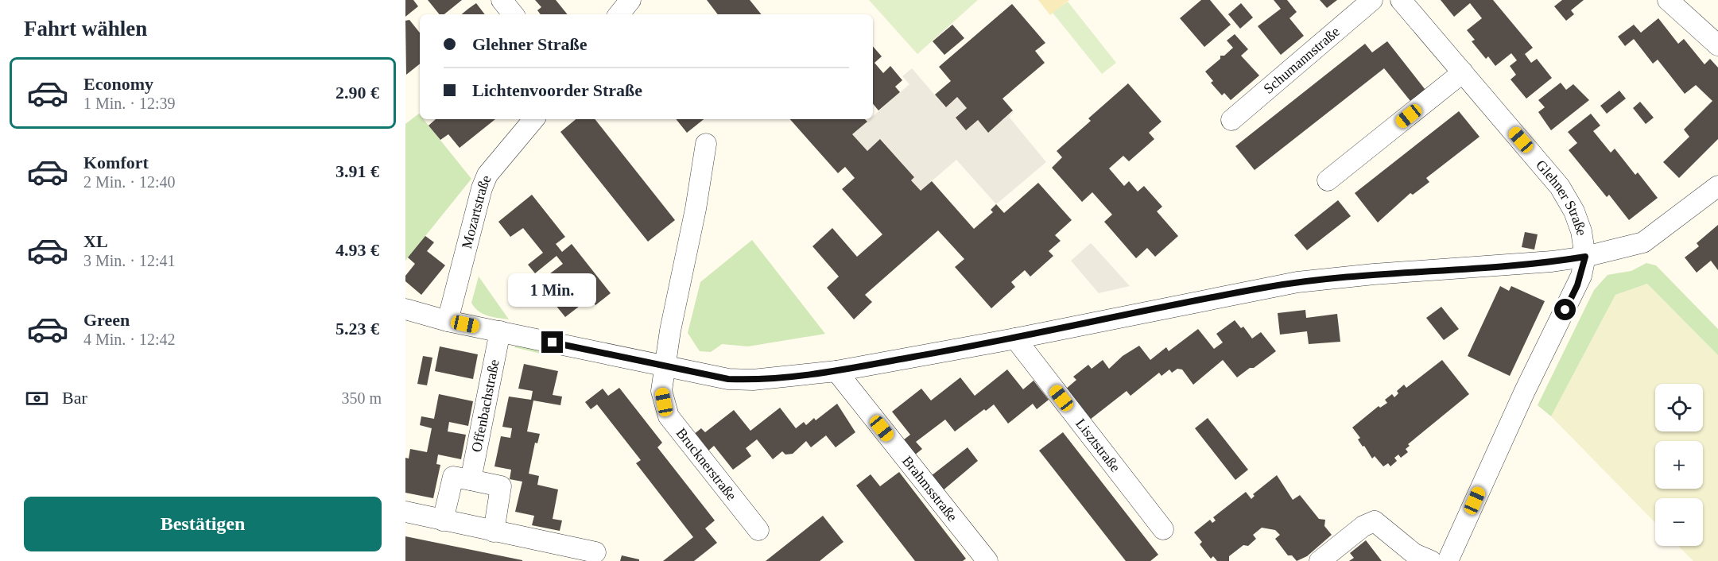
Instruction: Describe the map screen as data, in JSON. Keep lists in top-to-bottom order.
{
  "streets": {
    "street": [
      "Schumannstraße",
      "Glehner Straße",
      "Mozartstraße",
      "Offenbachstraße",
      "Lisztstraße",
      "Brucknerstraße",
      "Brahmsstraße"
    ]
  },
  "page": {
    "heading": "Fahrt wählen",
    "banner": ["Glehner Straße", "Lichtenvoorder Straße"],
    "list": [
      {
        "name": "Economy",
        "note": "1 Min. · 12:39",
        "value": "2.90 €"
      },
      {
        "name": "Komfort",
        "note": "2 Min. · 12:40",
        "value": "3.91 €"
      },
      {
        "name": "XL",
        "note": "3 Min. · 12:41",
        "value": "4.93 €"
      },
      {
        "name": "Green",
        "note": "4 Min. · 12:42",
        "value": "5.23 €"
      }
    ],
    "bubble": "1 Min.",
    "pay": ["Bar", "350 m"],
    "map_buttons": ["+", "−"],
    "buttons": "Bestätigen"
  }
}
